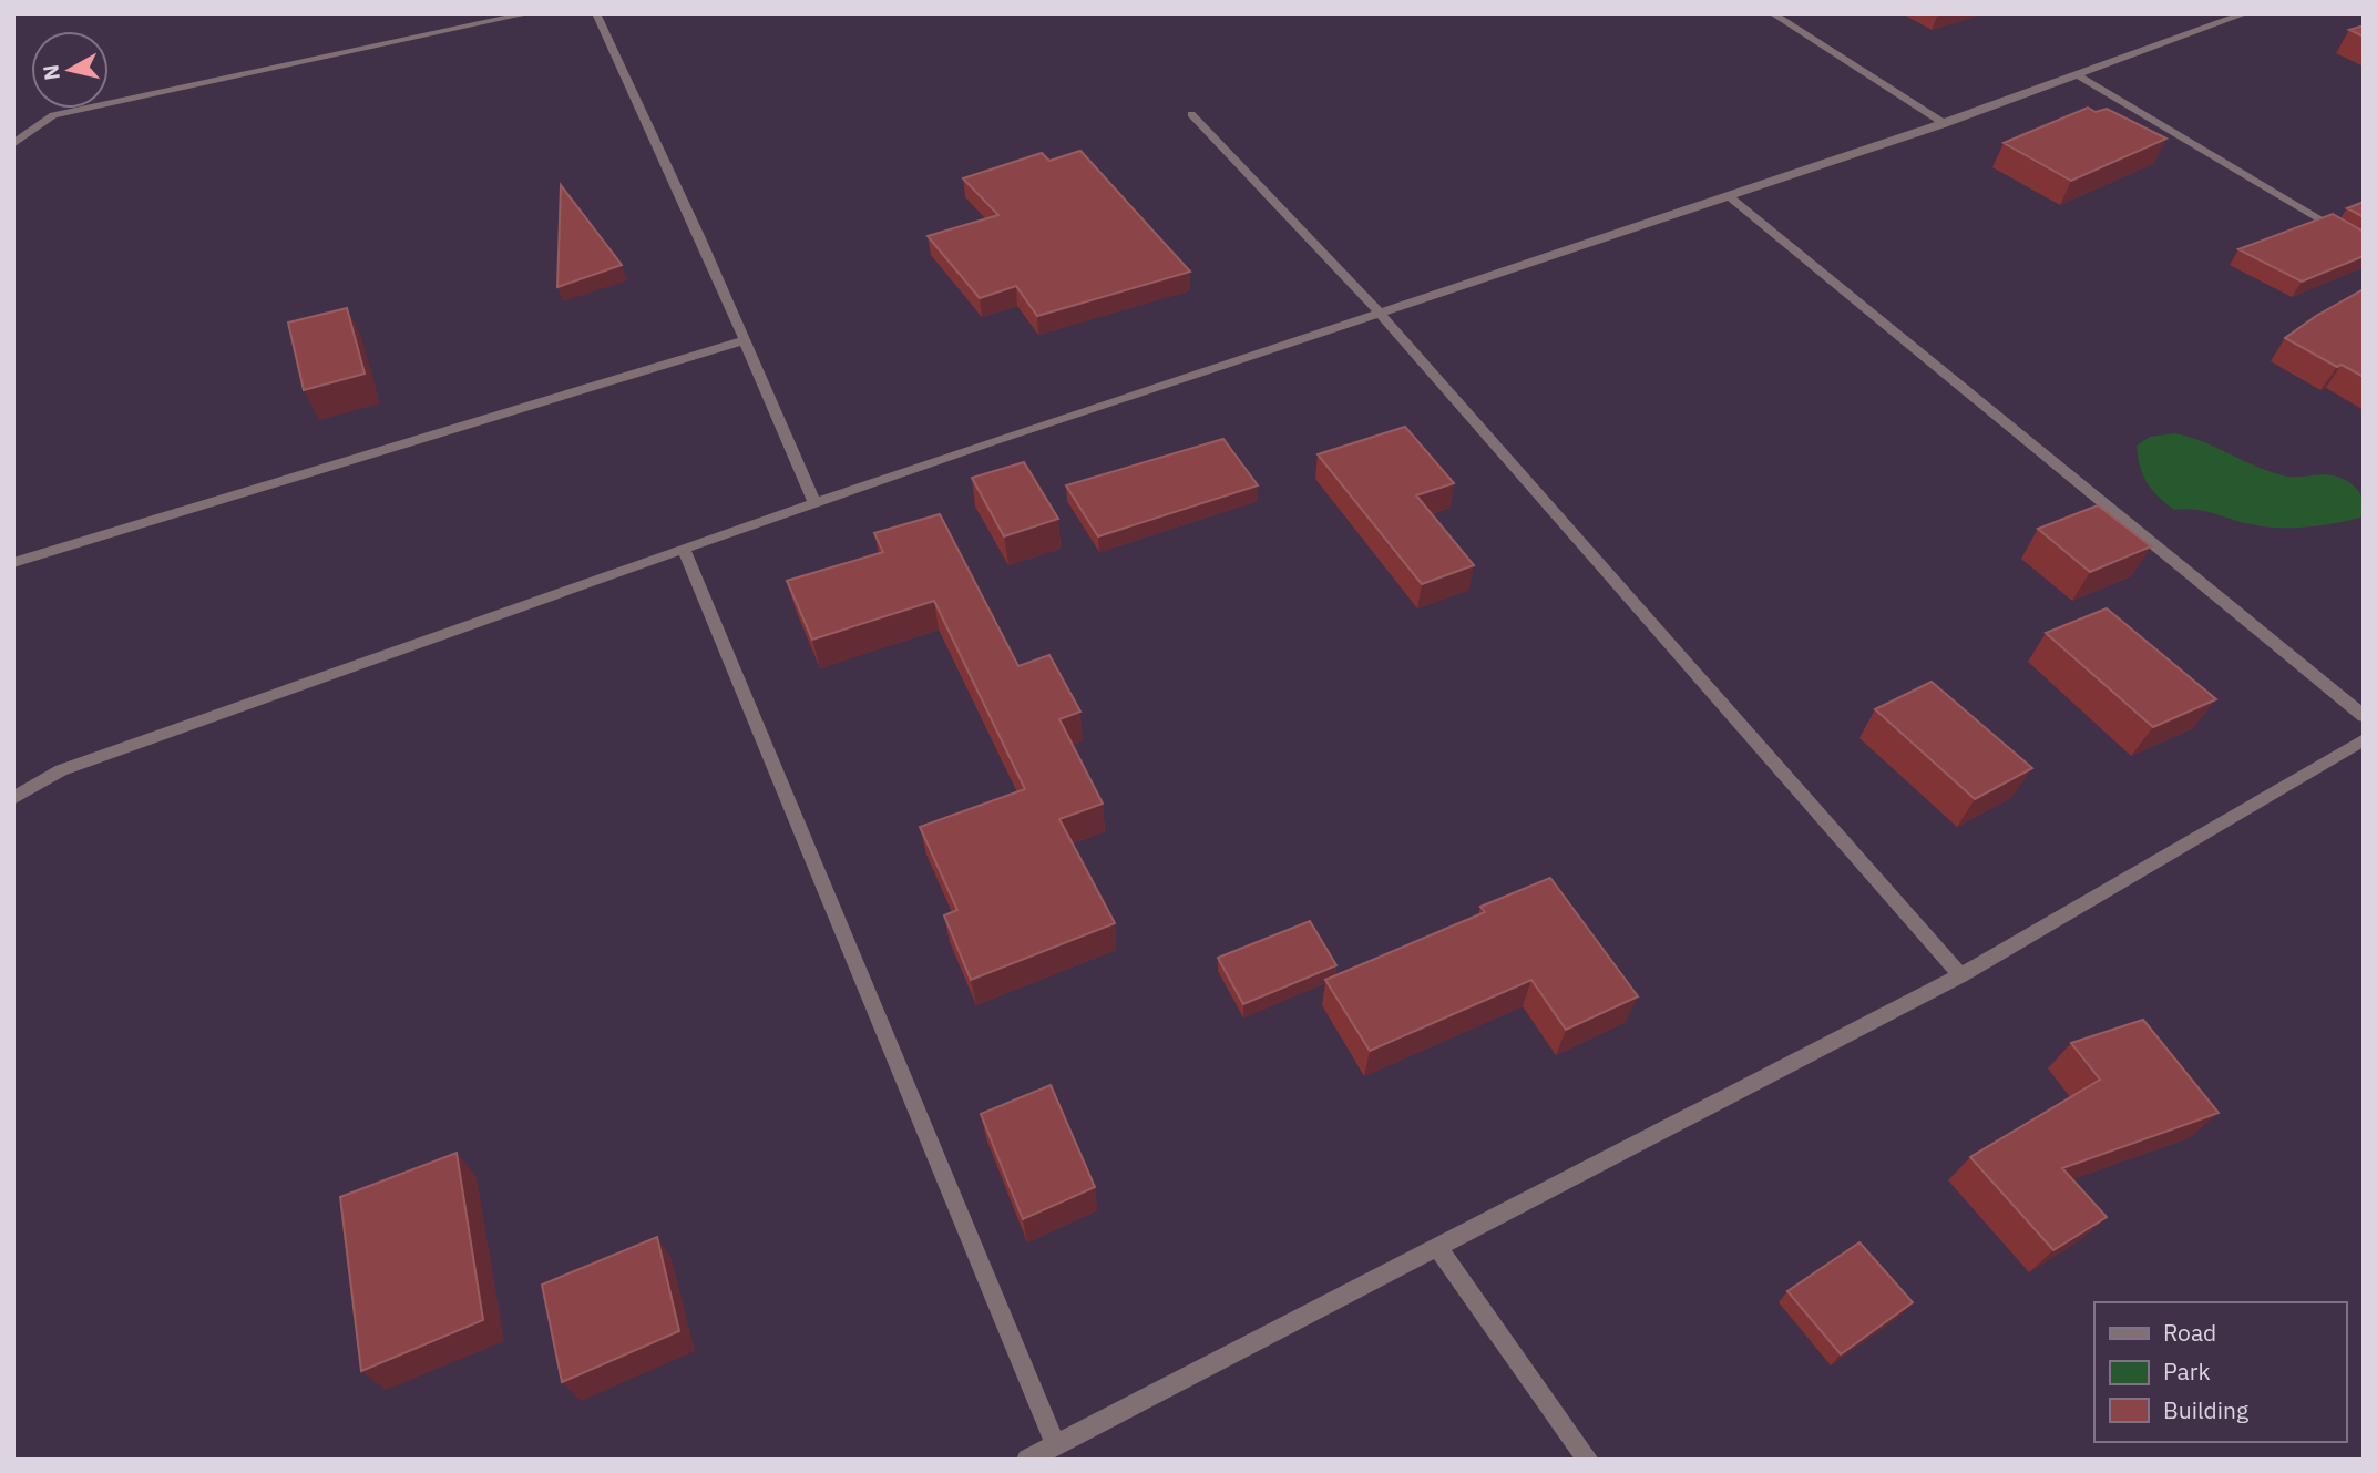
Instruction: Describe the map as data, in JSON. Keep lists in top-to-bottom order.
{
  "legend": ["Road", "Park", "Building"],
  "north": "left"
}
